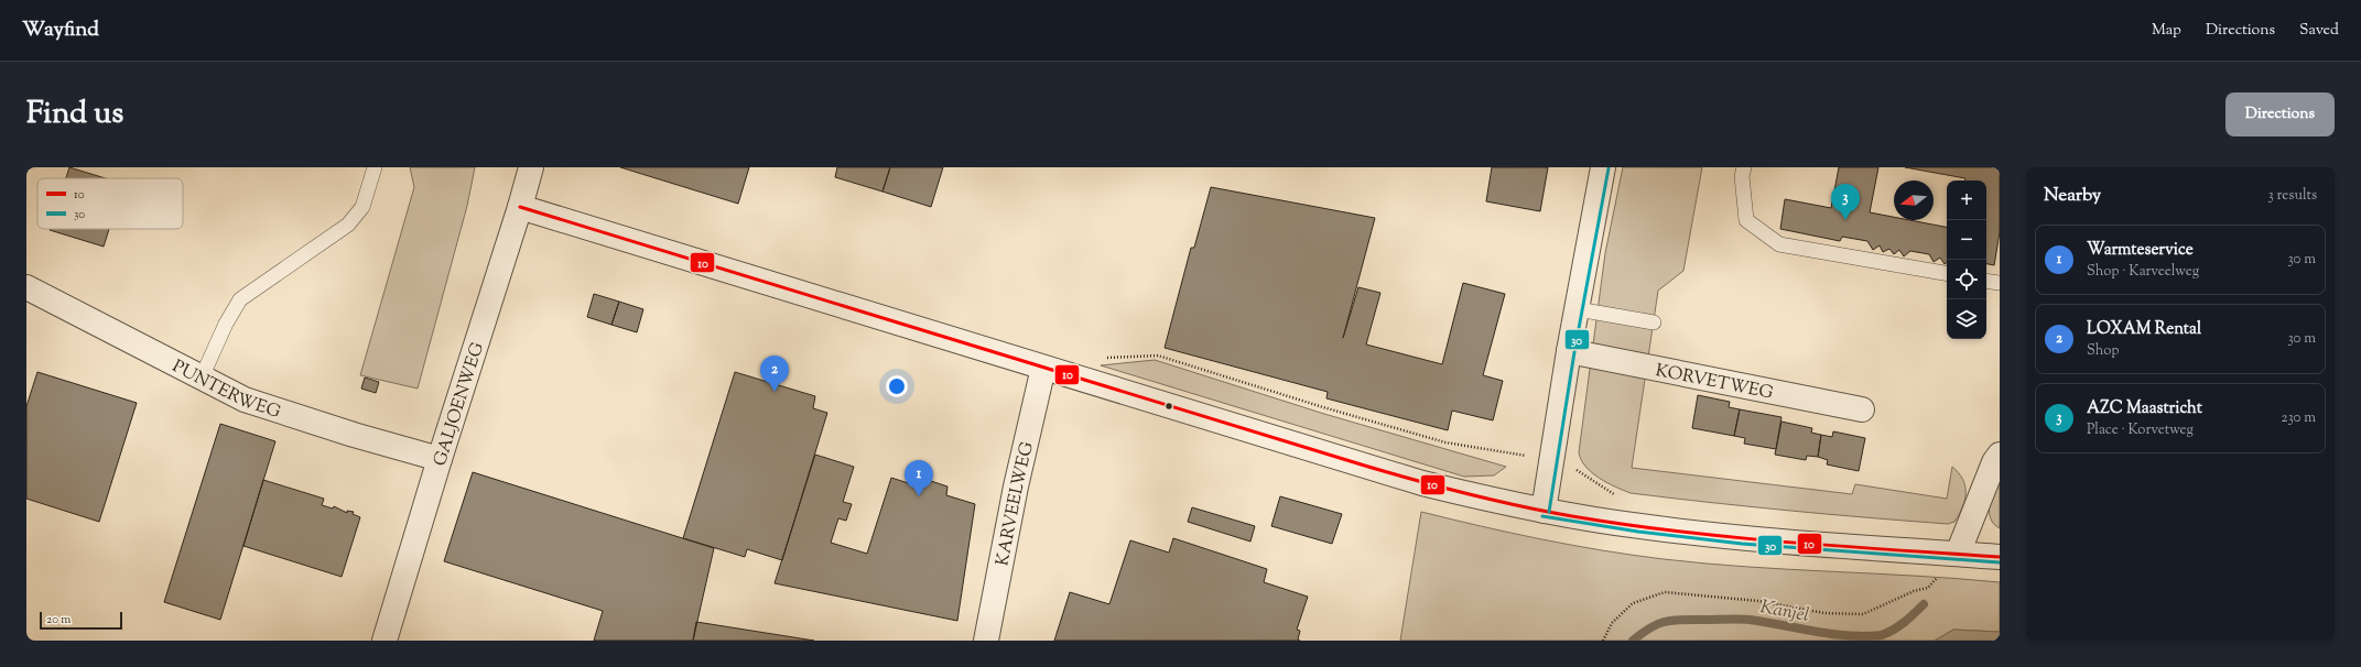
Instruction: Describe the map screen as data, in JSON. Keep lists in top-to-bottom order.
{
  "streets": {
    "street": [
      "KORVETWEG",
      "PUNTERWEG",
      "GALJOENWEG",
      "KARVEELWEG"
    ]
  },
  "crossings": [
    ["PUNTERWEG", "GALJOENWEG"]
  ],
  "water": ["Kanjel"],
  "lines": ["transit line 30", "transit line 10"],
  "legend": ["10", "30"],
  "scale_bar": "20 m",
  "north": "left",
  "page": {
    "header": "Wayfind",
    "nav": ["Map", "Directions", "Saved"],
    "title": "Find us",
    "buttons": "Directions",
    "heading": ["Nearby", "3 results"],
    "map_buttons": ["+", "−"],
    "pins": ["3", "2", "1"],
    "list": [
      {
        "mark": "1",
        "name": "Warmteservice",
        "note": "Shop · Karveelweg",
        "value": "30 m"
      },
      {
        "mark": "2",
        "name": "LOXAM Rental",
        "note": "Shop",
        "value": "30 m"
      },
      {
        "mark": "3",
        "name": "AZC Maastricht",
        "note": "Place · Korvetweg",
        "value": "230 m"
      }
    ],
    "scale": "20 m"
  }
}
